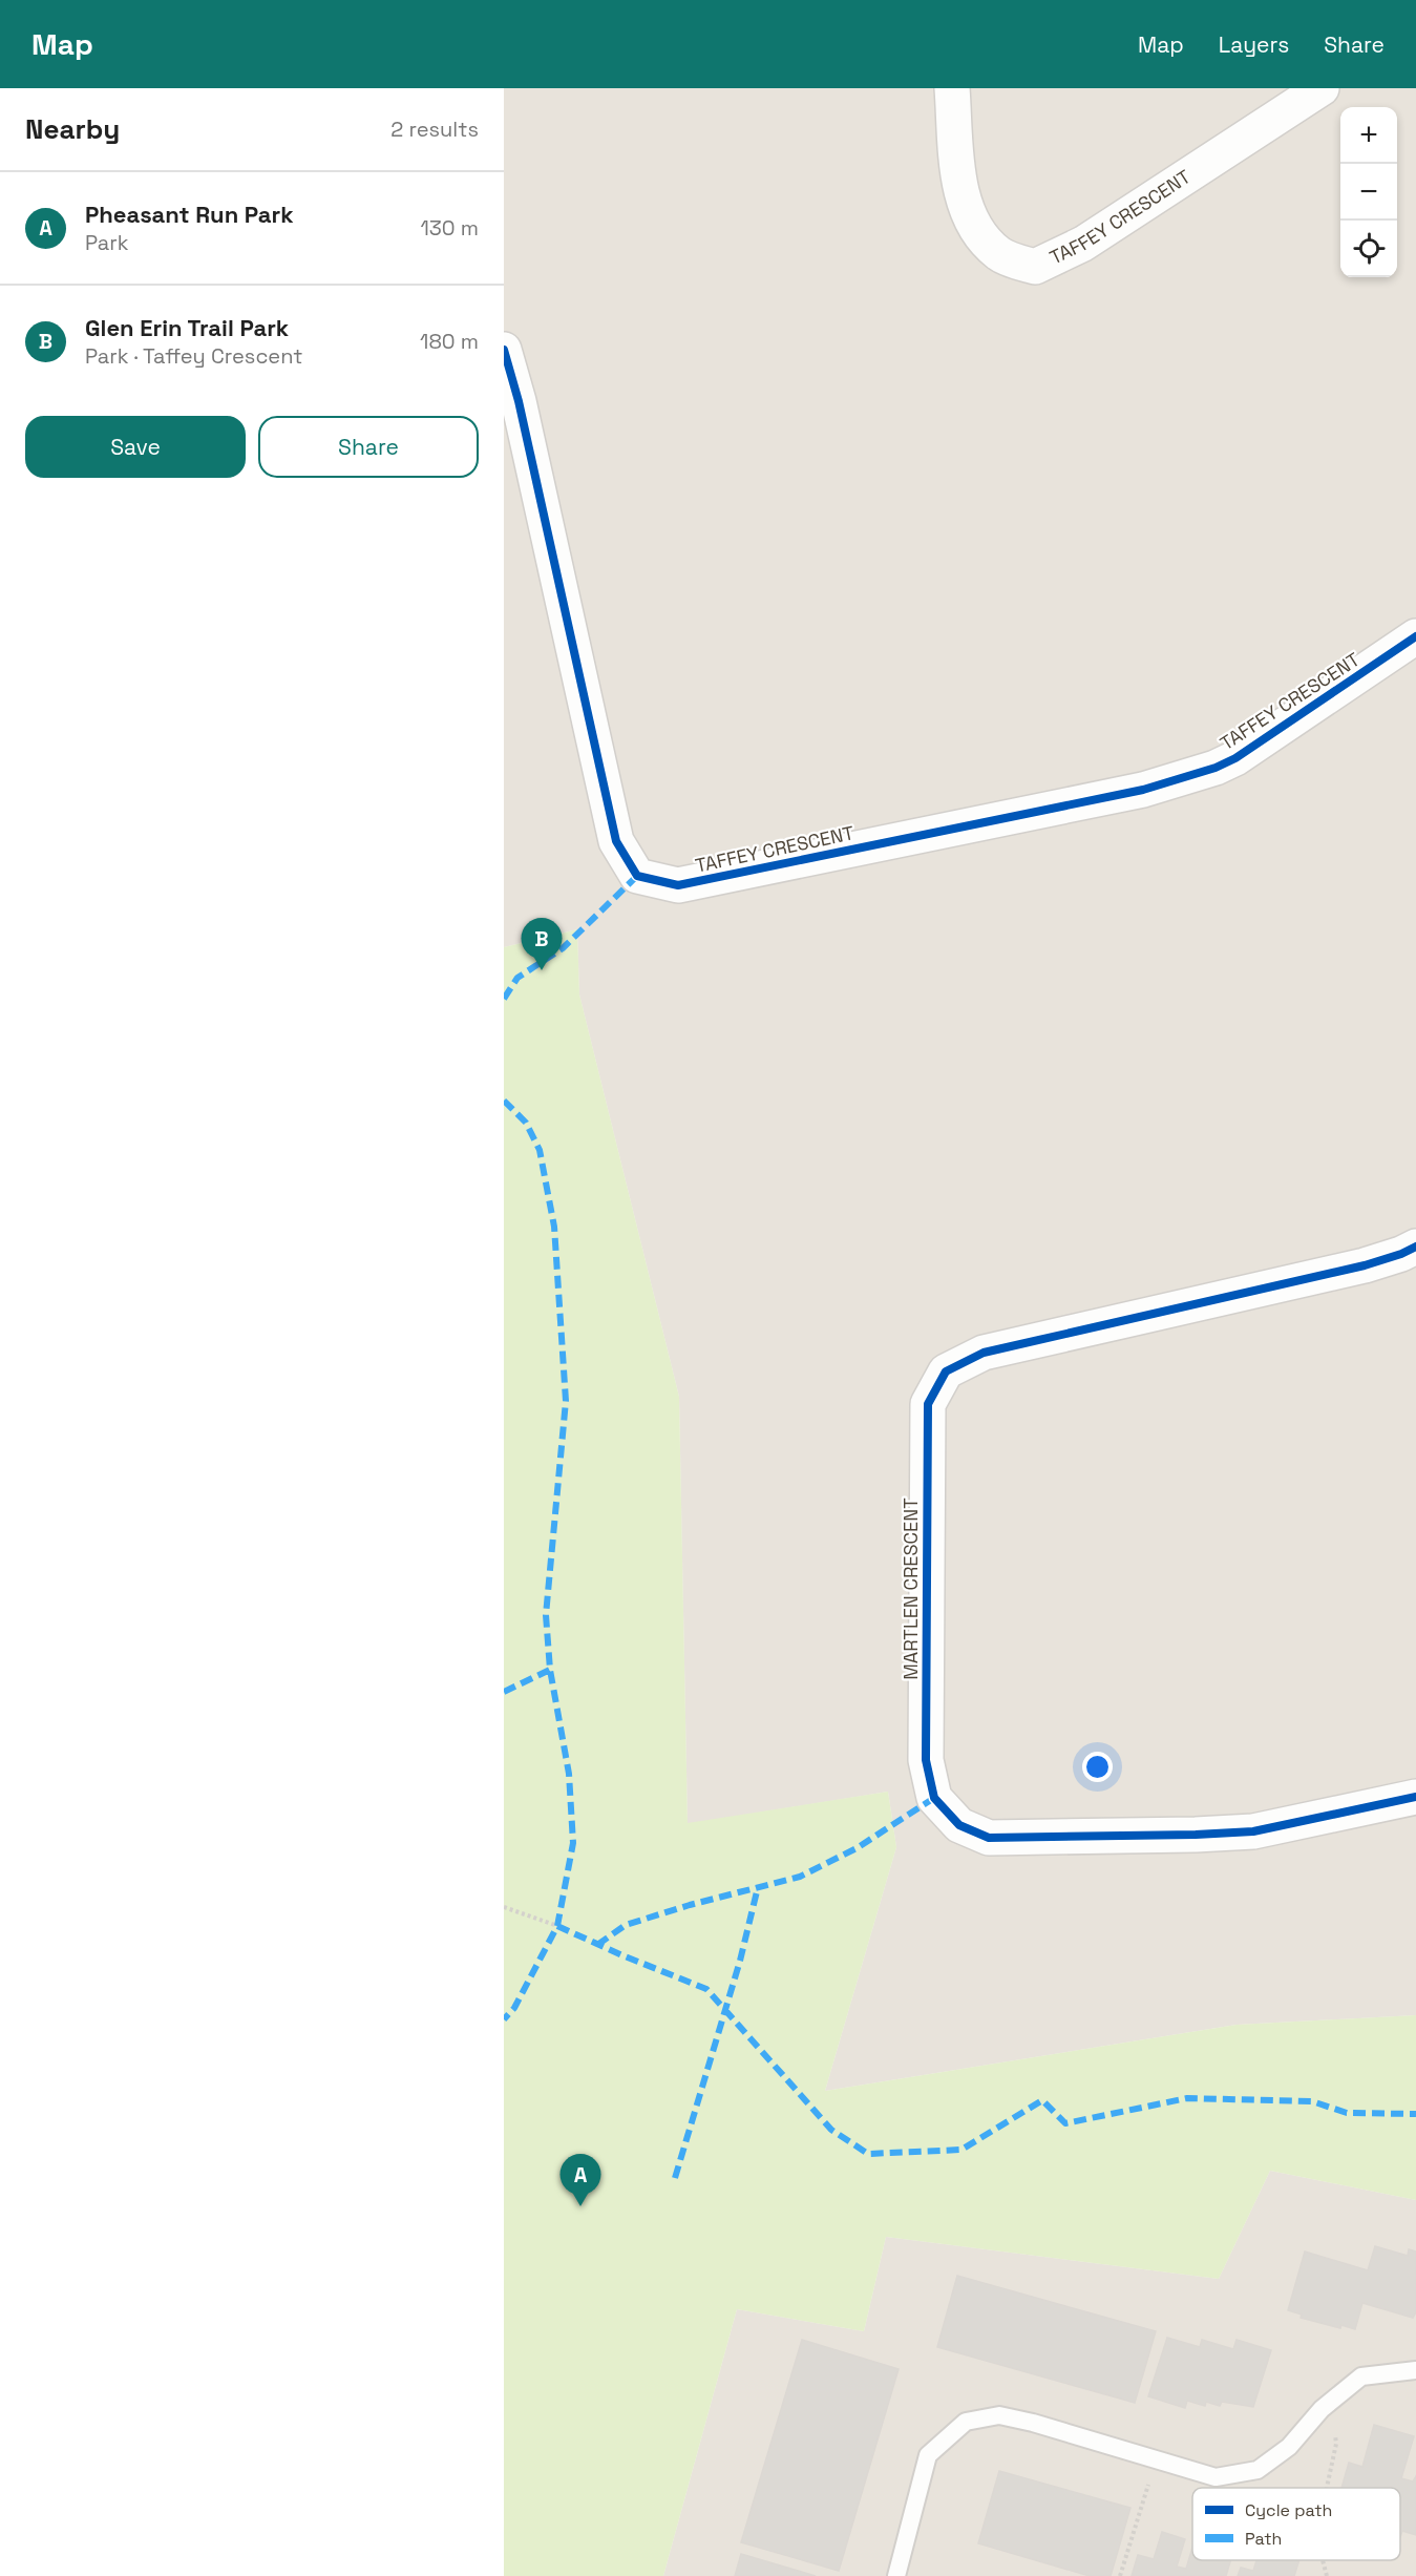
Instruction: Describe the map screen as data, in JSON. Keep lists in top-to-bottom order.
{
  "streets": {
    "street": ["TAFFEY CRESCENT", "MARTLEN CRESCENT"]
  },
  "legend": ["Cycle path", "Path"],
  "page": {
    "header": "Map",
    "nav": ["Map", "Layers", "Share"],
    "heading": ["Nearby", "2 results"],
    "map_buttons": ["+", "−"],
    "list": [
      {
        "mark": "A",
        "name": "Pheasant Run Park",
        "note": "Park",
        "value": "130 m"
      },
      {
        "mark": "B",
        "name": "Glen Erin Trail Park",
        "note": "Park · Taffey Crescent",
        "value": "180 m"
      }
    ],
    "buttons": ["Save", "Share"],
    "pins": ["B", "A"]
  }
}
